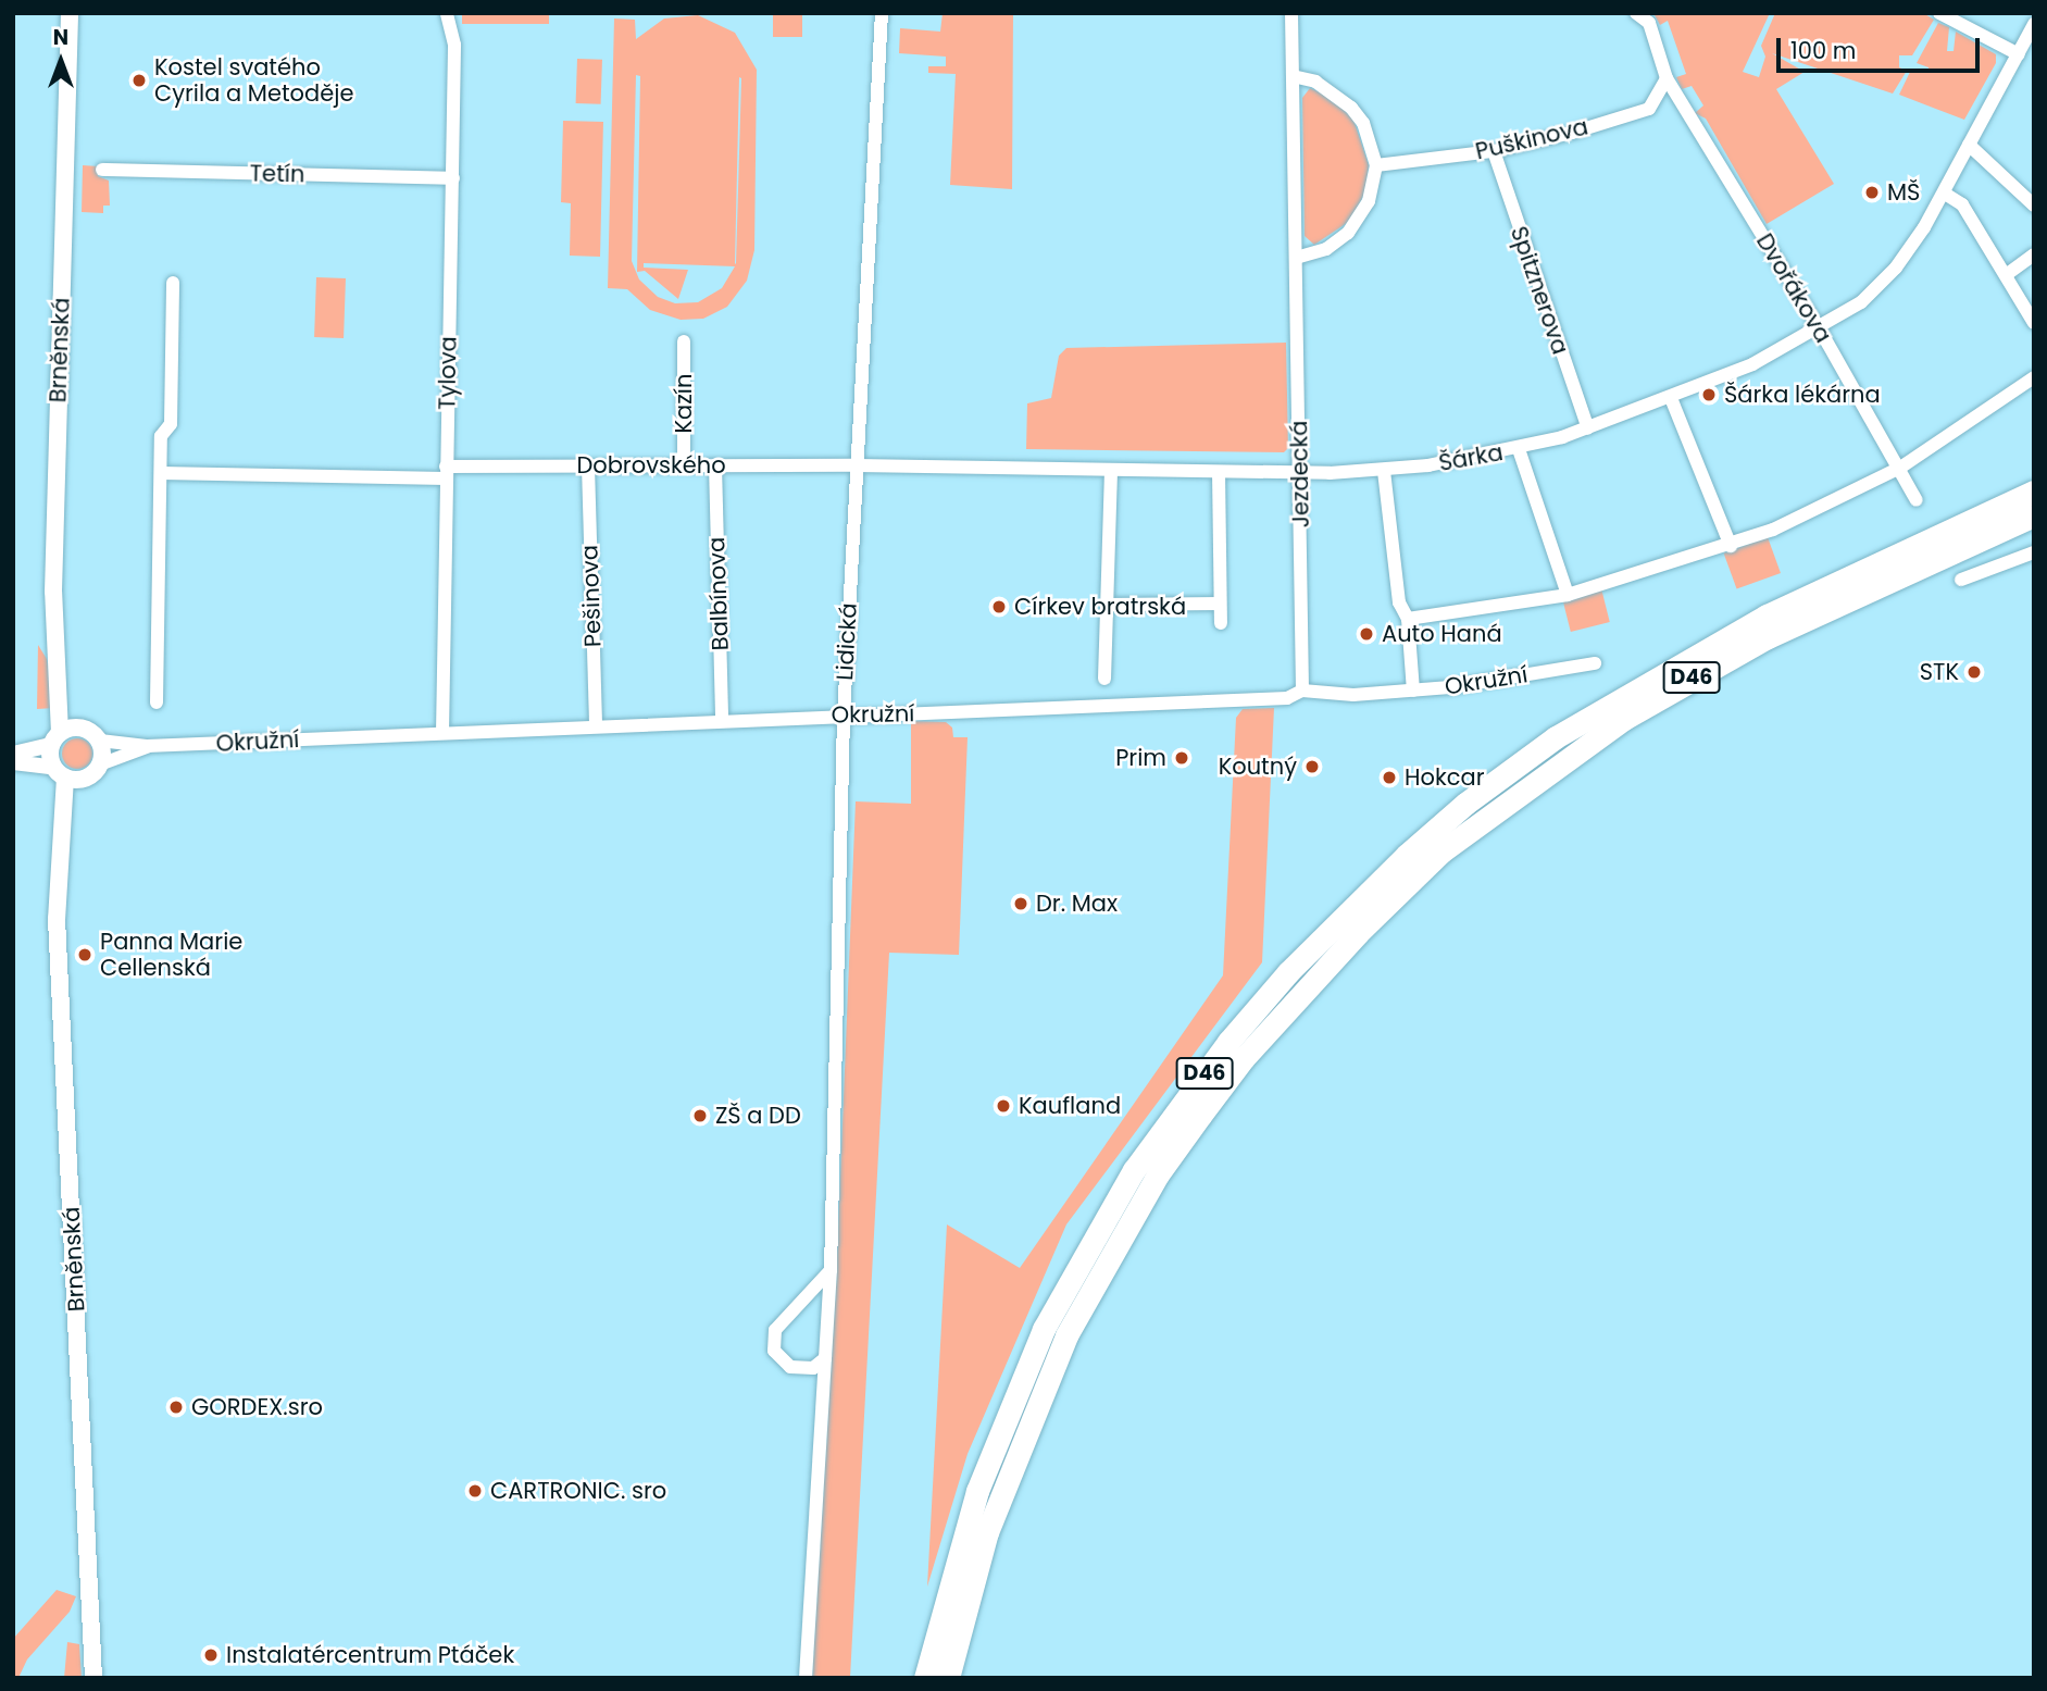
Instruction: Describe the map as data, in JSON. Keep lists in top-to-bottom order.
{
  "streets": {
    "highway": ["D46"],
    "main road": ["Brněnská"],
    "street": [
      "Puškinova",
      "Tetín",
      "Dvořákova",
      "Spitznerova",
      "Tylova",
      "Kazín",
      "Šárka",
      "Dobrovského",
      "Jezdecká",
      "Balbínova",
      "Pešinova",
      "Lidická",
      "Okružní"
    ]
  },
  "crossings": [
    ["Puškinova", "Dvořákova"],
    ["Puškinova", "Spitznerova"],
    ["Tetín", "Tylova"],
    ["Dvořákova", "Šárka"],
    ["Spitznerova", "Šárka"],
    ["Tylova", "Dobrovského"],
    ["Tylova", "Okružní"],
    ["Kazín", "Dobrovského"],
    ["Šárka", "Dobrovského"],
    ["Šárka", "Jezdecká"],
    ["Šárka", "Lidická"],
    ["Dobrovského", "Balbínova"],
    ["Dobrovského", "Pešinova"],
    ["Dobrovského", "Lidická"],
    ["Jezdecká", "Okružní"],
    ["Balbínova", "Okružní"],
    ["Pešinova", "Okružní"],
    ["Lidická", "Okružní"]
  ],
  "places": [
    "Kostel svatého Cyrila a Metoděje",
    "MŠ",
    "Šárka lékárna",
    "Církev bratrská",
    "Auto Haná",
    "STK",
    "Prim",
    "Koutný",
    "Hokcar",
    "Dr. Max",
    "Panna Marie Cellenská",
    "Kaufland",
    "ZŠ a DD",
    "GORDEX.sro",
    "CARTRONIC. sro",
    "Instalatércentrum Ptáček"
  ],
  "scale_bar": "100 m",
  "north": "top"
}
